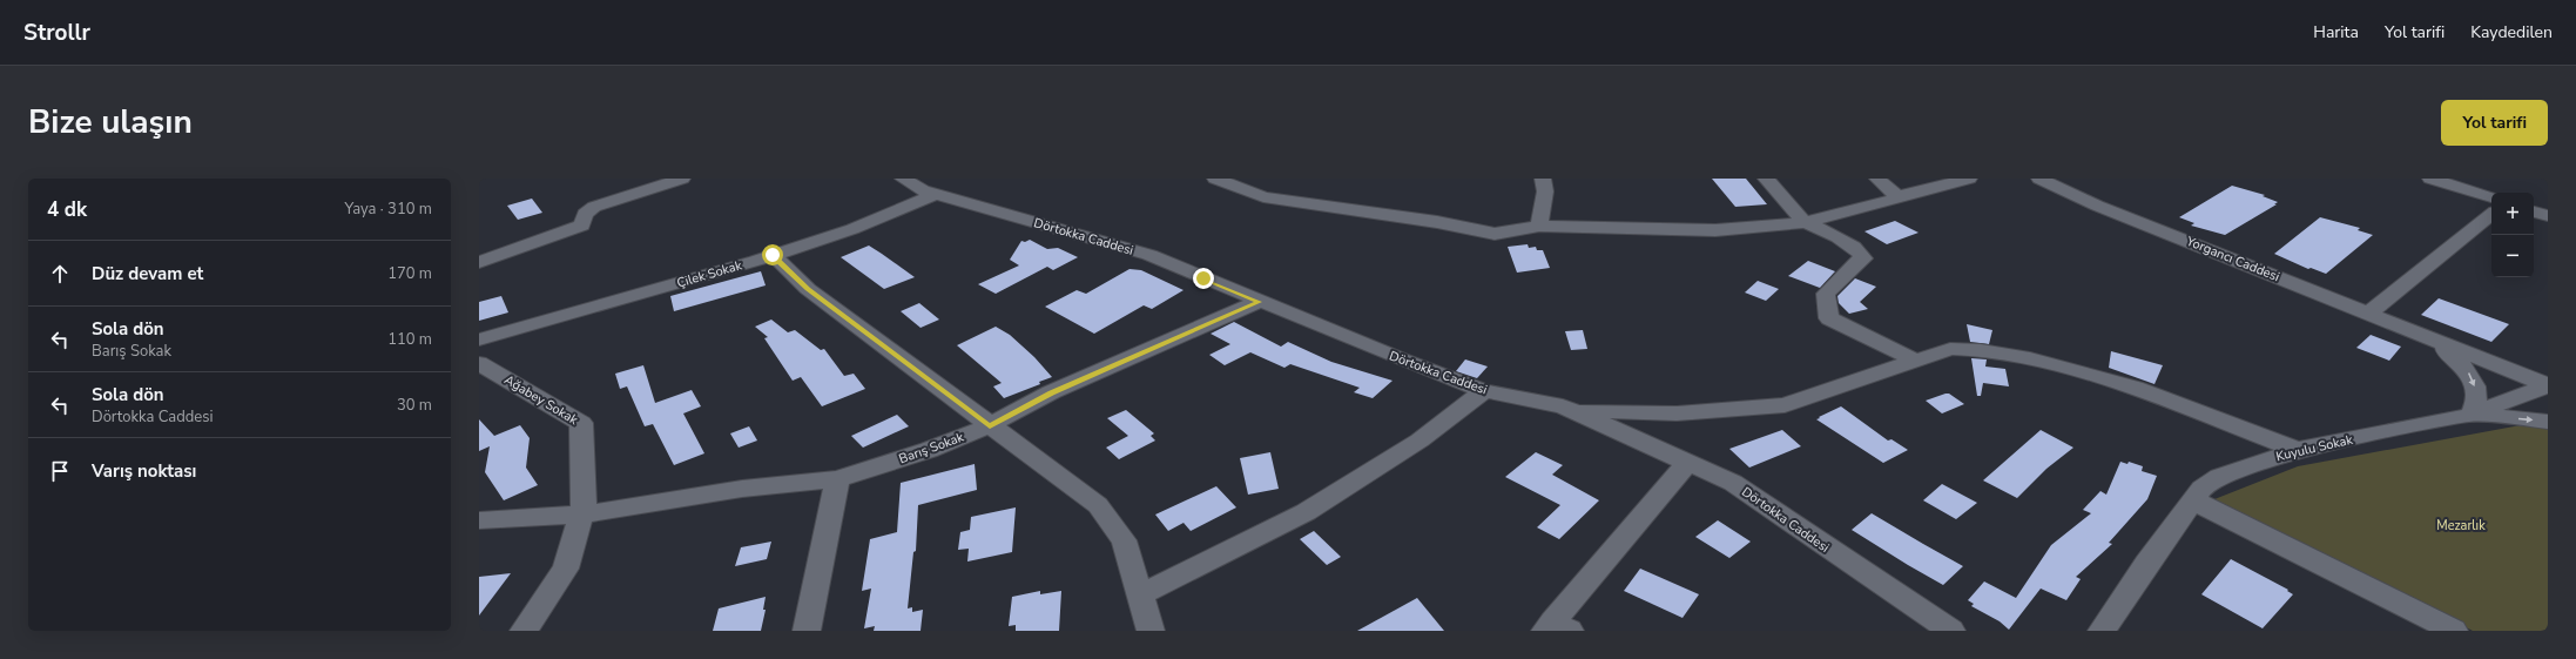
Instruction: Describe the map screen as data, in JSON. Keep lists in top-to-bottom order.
{
  "streets": {
    "street": [
      "Dörtokka Caddesi",
      "Yorgancı Caddesi",
      "Çilek Sokak",
      "Ağabey Sokak",
      "Barış Sokak",
      "Kuyulu Sokak"
    ]
  },
  "crossings": [
    ["Dörtokka Caddesi", "Çilek Sokak"],
    ["Dörtokka Caddesi", "Barış Sokak"],
    ["Ağabey Sokak", "Barış Sokak"]
  ],
  "parks": ["Mezarlık"],
  "page": {
    "header": "Strollr",
    "nav": ["Harita", "Yol tarifi", "Kaydedilen"],
    "title": "Bize ulaşın",
    "buttons": "Yol tarifi",
    "heading": ["4 dk", "Yaya · 310 m"],
    "map_buttons": ["+", "−"],
    "list": [
      ["Düz devam et", "170 m"],
      ["Sola dön", "Barış Sokak", "110 m"],
      ["Sola dön", "Dörtokka Caddesi", "30 m"],
      "Varış noktası"
    ]
  }
}
